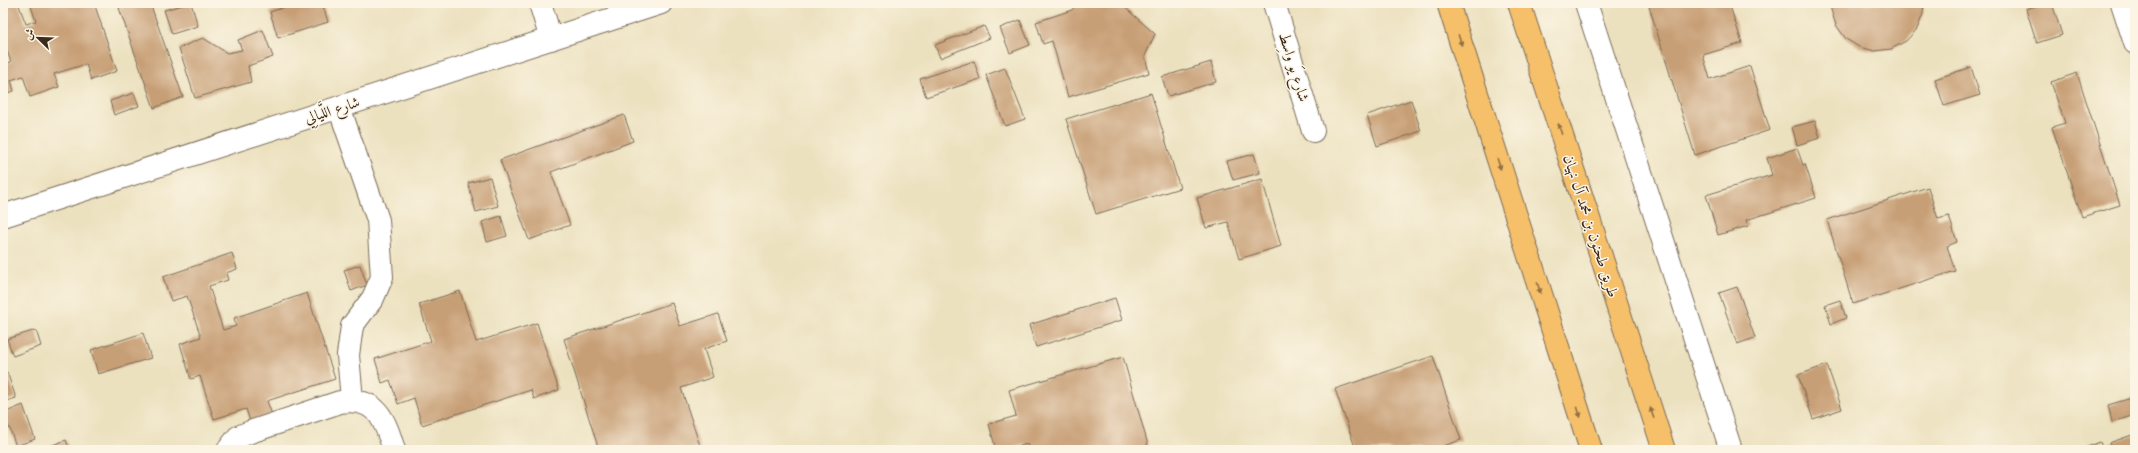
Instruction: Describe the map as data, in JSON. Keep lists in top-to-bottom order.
{
  "streets": {
    "main road": ["طريق طحنون بن محمد آل نهيان"],
    "street": ["شارع يَو واسِط", "شارع اللَّيالِي"]
  },
  "north": "top left"
}
